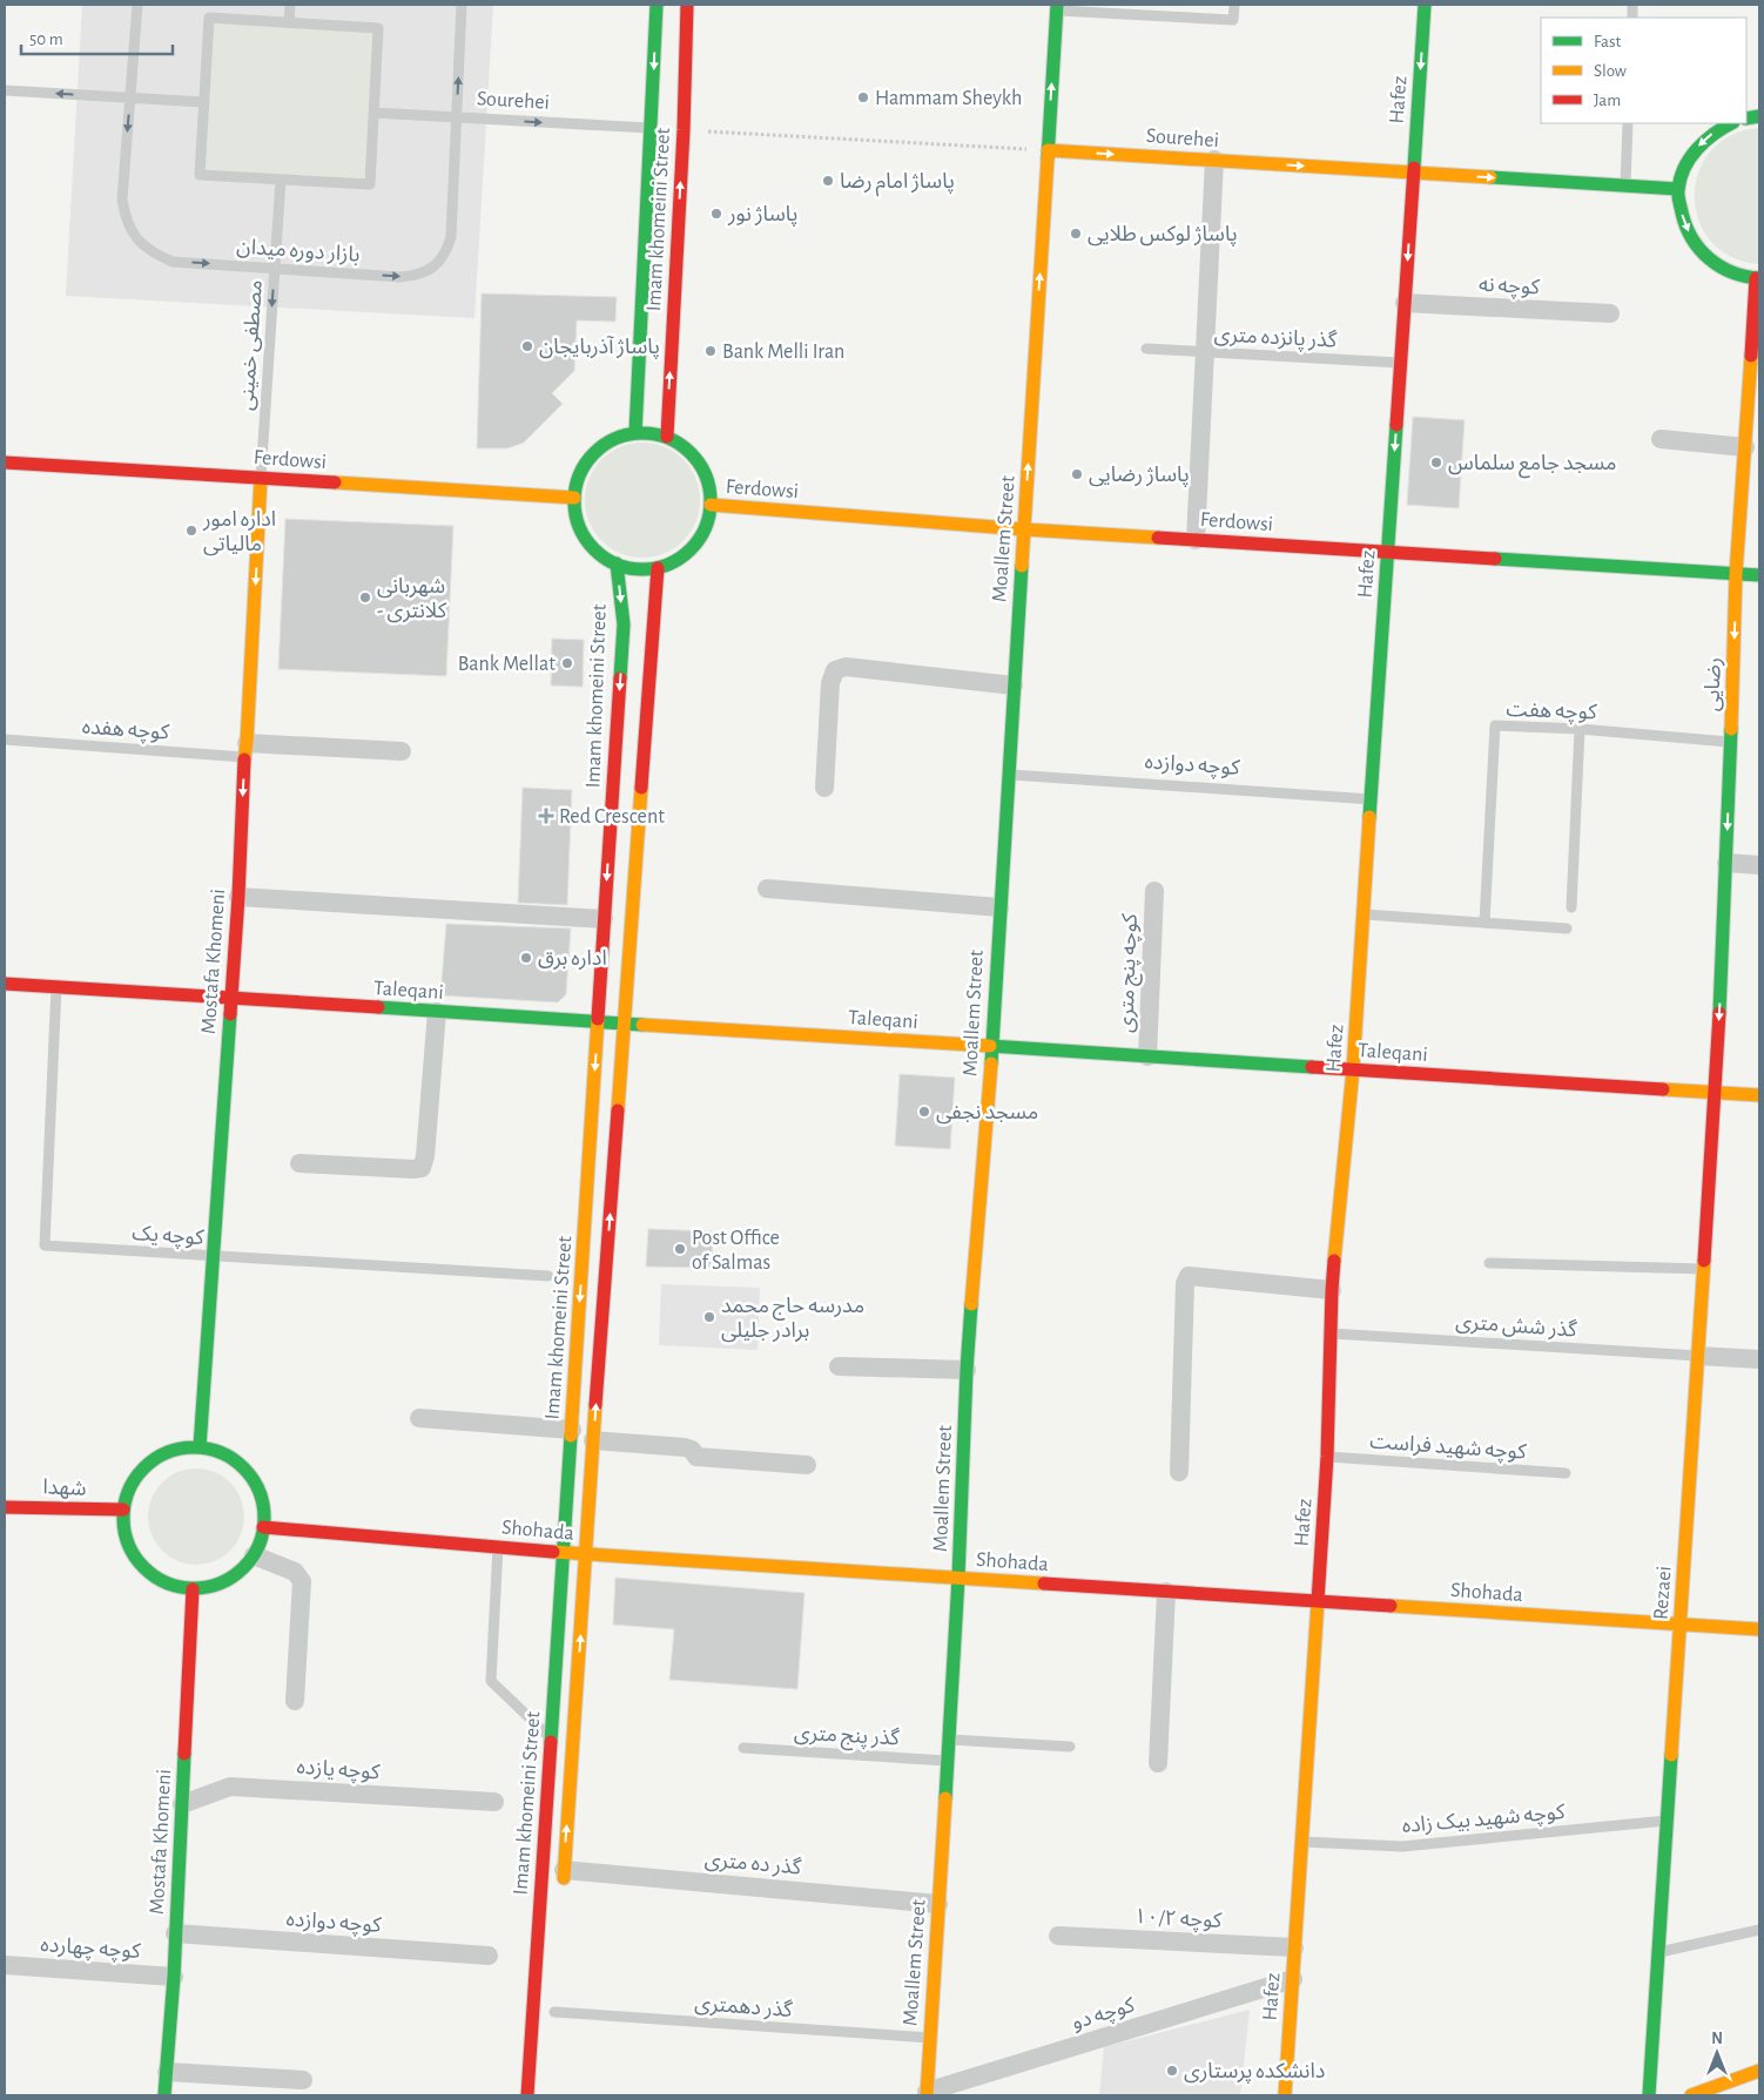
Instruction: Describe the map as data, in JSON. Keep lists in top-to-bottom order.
{
  "streets": {
    "street": [
      "Sourehei",
      "Hafez",
      "Imam khomeini Street",
      "کوچه نه",
      "Ferdowsi",
      "Moallem Street",
      "رضایی",
      "کوچه دوازده",
      "Mostafa Khomeni",
      "کوچه پنج متری",
      "Taleqani",
      "شهدا",
      "Shohada",
      "Rezaei",
      "کوچه یازده",
      "گذر ده متری",
      "کوچه ۱۰/۲",
      "کوچه چهارده",
      "کوچه دو"
    ],
    "lane": [
      "بازار دوره میدان",
      "گذر پانزده متری",
      "مصطفی خمینی",
      "کوچه هفت",
      "کوچه هفده",
      "کوچه یک",
      "گذر شش متری",
      "کوچه شهید فراست",
      "گذر پنج متری",
      "کوچه شهید بیک زاده",
      "گذر دهمتری"
    ]
  },
  "crossings": [
    ["Sourehei", "Hafez"],
    ["Sourehei", "Imam khomeini Street"],
    ["Sourehei", "بازار دوره میدان"],
    ["Sourehei", "Moallem Street"],
    ["Hafez", "کوچه نه"],
    ["Hafez", "گذر پانزده متری"],
    ["Hafez", "Ferdowsi"],
    ["Hafez", "کوچه دوازده"],
    ["Hafez", "Taleqani"],
    ["Hafez", "گذر شش متری"],
    ["Hafez", "کوچه شهید فراست"],
    ["Hafez", "Shohada"],
    ["Hafez", "کوچه شهید بیک زاده"],
    ["Hafez", "کوچه ۱۰/۲"],
    ["Hafez", "کوچه دو"],
    ["Imam khomeini Street", "Ferdowsi"],
    ["Imam khomeini Street", "Taleqani"],
    ["Imam khomeini Street", "Shohada"],
    ["Imam khomeini Street", "گذر ده متری"],
    ["بازار دوره میدان", "مصطفی خمینی"],
    ["مصطفی خمینی", "Ferdowsi"],
    ["مصطفی خمینی", "Mostafa Khomeni"],
    ["Ferdowsi", "Moallem Street"],
    ["Ferdowsi", "رضایی"],
    ["Ferdowsi", "Mostafa Khomeni"],
    ["Moallem Street", "کوچه دوازده"],
    ["Moallem Street", "Taleqani"],
    ["Moallem Street", "Shohada"],
    ["Moallem Street", "گذر پنج متری"],
    ["Moallem Street", "گذر ده متری"],
    ["Moallem Street", "گذر دهمتری"],
    ["Moallem Street", "کوچه دو"],
    ["رضایی", "کوچه هفت"],
    ["رضایی", "Taleqani"],
    ["رضایی", "Rezaei"],
    ["کوچه هفده", "Mostafa Khomeni"],
    ["کوچه دوازده", "Mostafa Khomeni"],
    ["Mostafa Khomeni", "Taleqani"],
    ["Mostafa Khomeni", "کوچه یک"],
    ["Mostafa Khomeni", "شهدا"],
    ["Mostafa Khomeni", "Shohada"],
    ["Mostafa Khomeni", "کوچه یازده"],
    ["Mostafa Khomeni", "کوچه چهارده"],
    ["کوچه پنج متری", "Taleqani"],
    ["Taleqani", "کوچه یک"],
    ["Taleqani", "Rezaei"],
    ["گذر شش متری", "Rezaei"],
    ["شهدا", "Shohada"],
    ["Shohada", "Rezaei"],
    ["Rezaei", "کوچه شهید بیک زاده"]
  ],
  "one_way": ["Sourehei", "مصطفی خمینی", "رضایی"],
  "places": {
    "other": [
      "Hammam Sheykh",
      "پاساژ امام رضا",
      "پاساژ نور",
      "پاساژ لوکس طلایی",
      "پاساژ آذربایجان",
      "Bank Melli Iran",
      "مسجد جامع سلماس",
      "پاساژ رضایی",
      "اداره امور مالیاتی",
      "شهربانی - کلانتری",
      "Bank Mellat",
      "اداره برق",
      "مسجد نجفی",
      "Post Office of Salmas",
      "مدرسه حاج محمد برادر جلیلی",
      "دانشکده پرستاری"
    ],
    "health": ["Red Crescent"]
  },
  "legend": ["Fast", "Slow", "Jam"],
  "scale_bar": "50 m",
  "north": "top"
}
